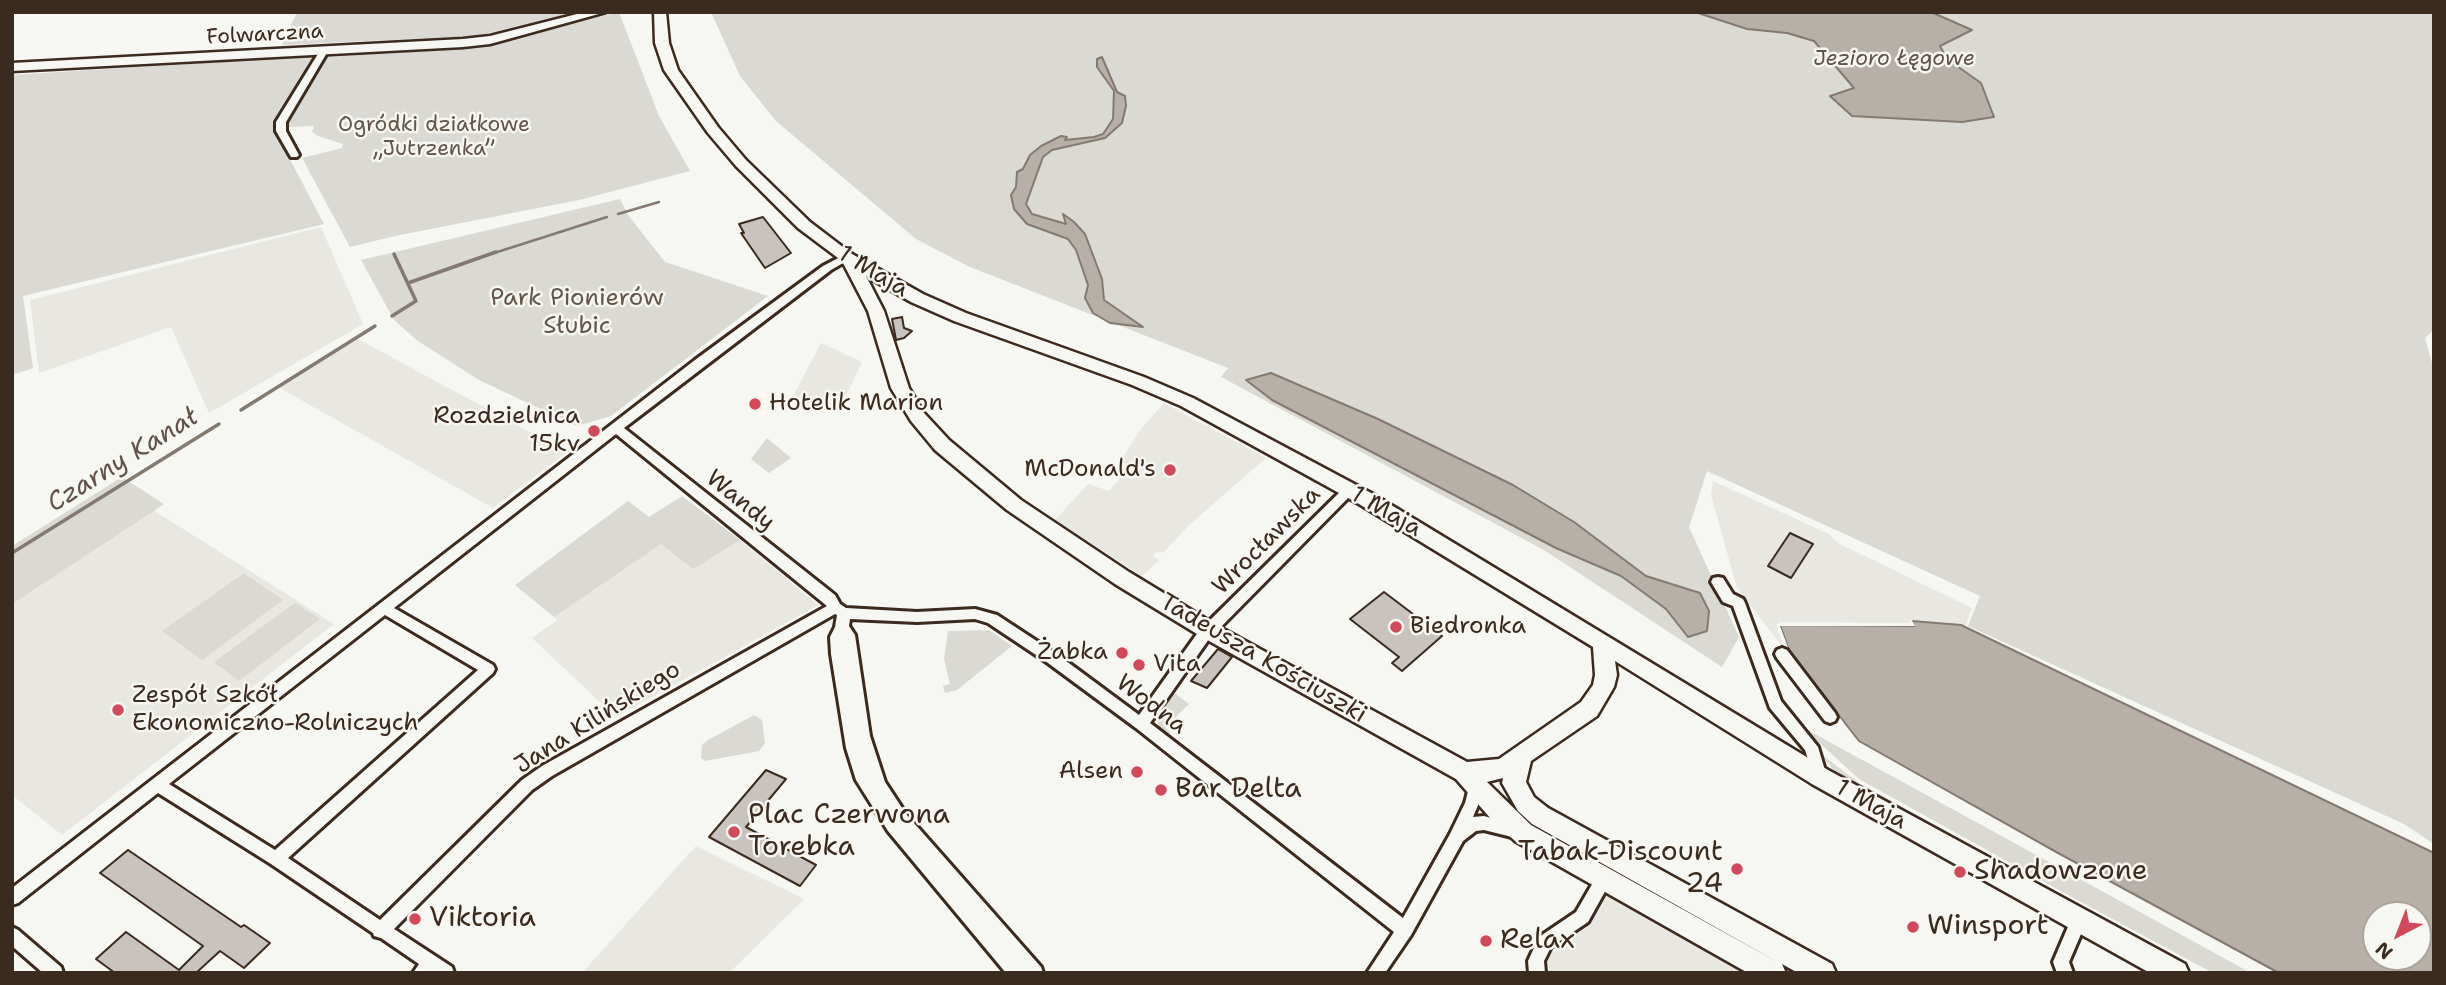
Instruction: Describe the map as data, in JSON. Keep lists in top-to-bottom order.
{
  "streets": {
    "main road": ["1 Maja", "Tadeusza Kościuszki"],
    "street": [
      "Folwarczna",
      "Wandy",
      "Wrocławska",
      "Wodna",
      "Jana Kilińskiego"
    ]
  },
  "crossings": [
    ["1 Maja", "Wrocławska"],
    ["1 Maja", "Tadeusza Kościuszki"],
    ["Wandy", "Wodna"],
    ["Wandy", "Jana Kilińskiego"],
    ["Wrocławska", "Tadeusza Kościuszki"],
    ["Wrocławska", "Wodna"],
    ["Wodna", "Jana Kilińskiego"]
  ],
  "water": ["Jezioro Łęgowe", "Czarny Kanał"],
  "parks": ["Ogródki działkowe „Jutrzenka”", "Park Pionierów Słubic"],
  "places": [
    "Hotelik Marion",
    "Rozdzielnica 15kv",
    "McDonald's",
    "Biedronka",
    "Żabka",
    "Vita",
    "Zespół Szkół Ekonomiczno-Rolniczych",
    "Alsen",
    "Bar Delta",
    "Plac Czerwona Torebka",
    "Tabak-Discount 24",
    "Shadowzone",
    "Viktoria",
    "Winsport",
    "Relax"
  ],
  "north": "bottom left"
}
